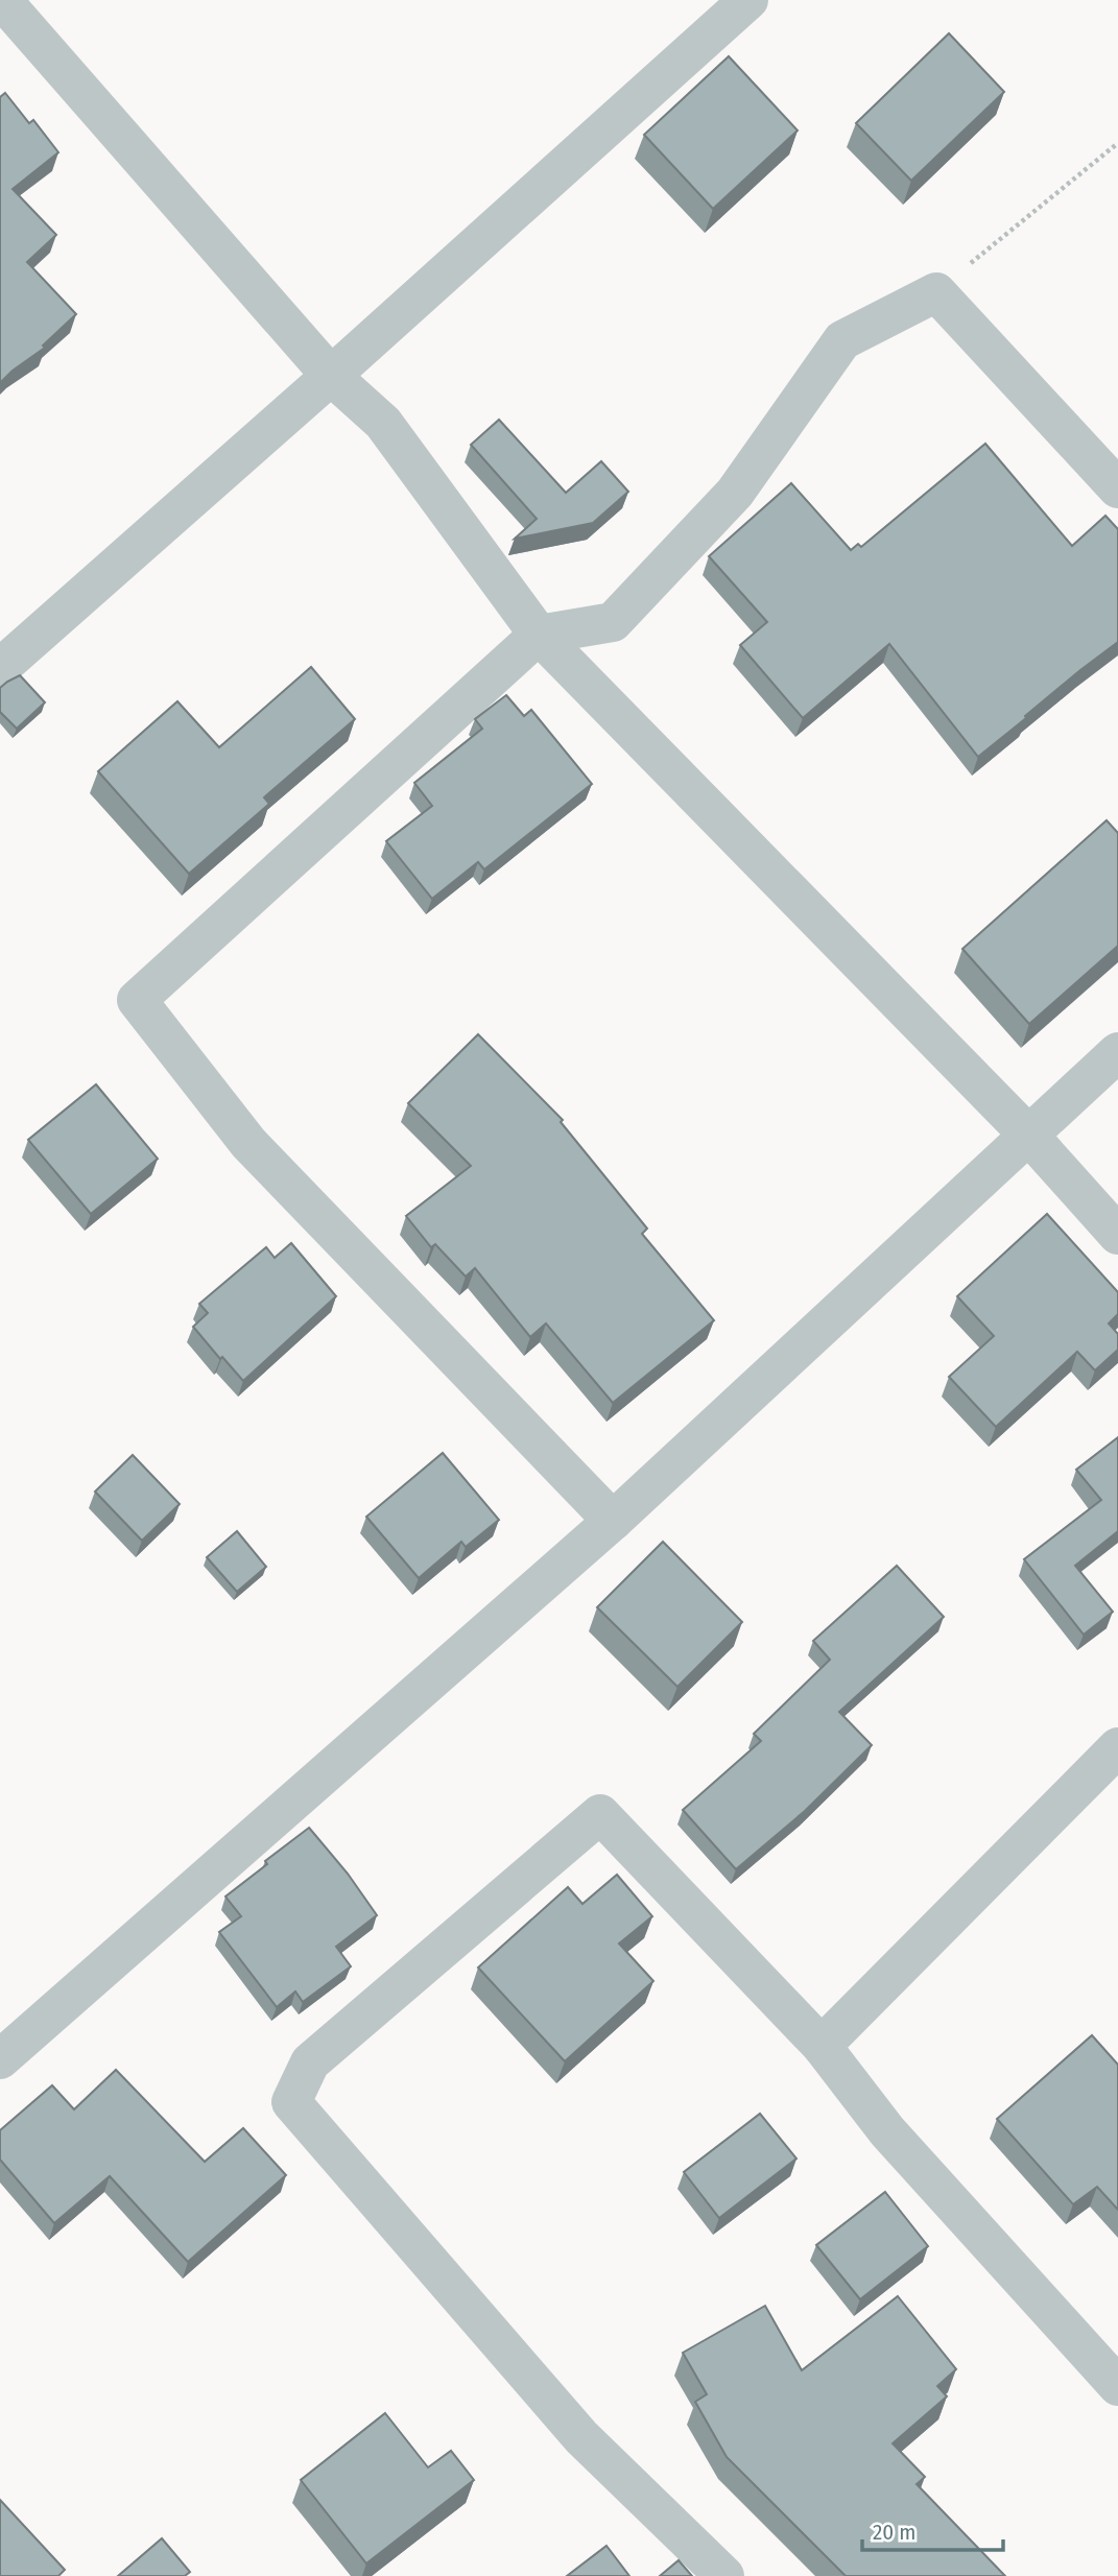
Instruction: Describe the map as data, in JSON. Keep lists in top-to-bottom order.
{
  "scale_bar": "20 m"
}
